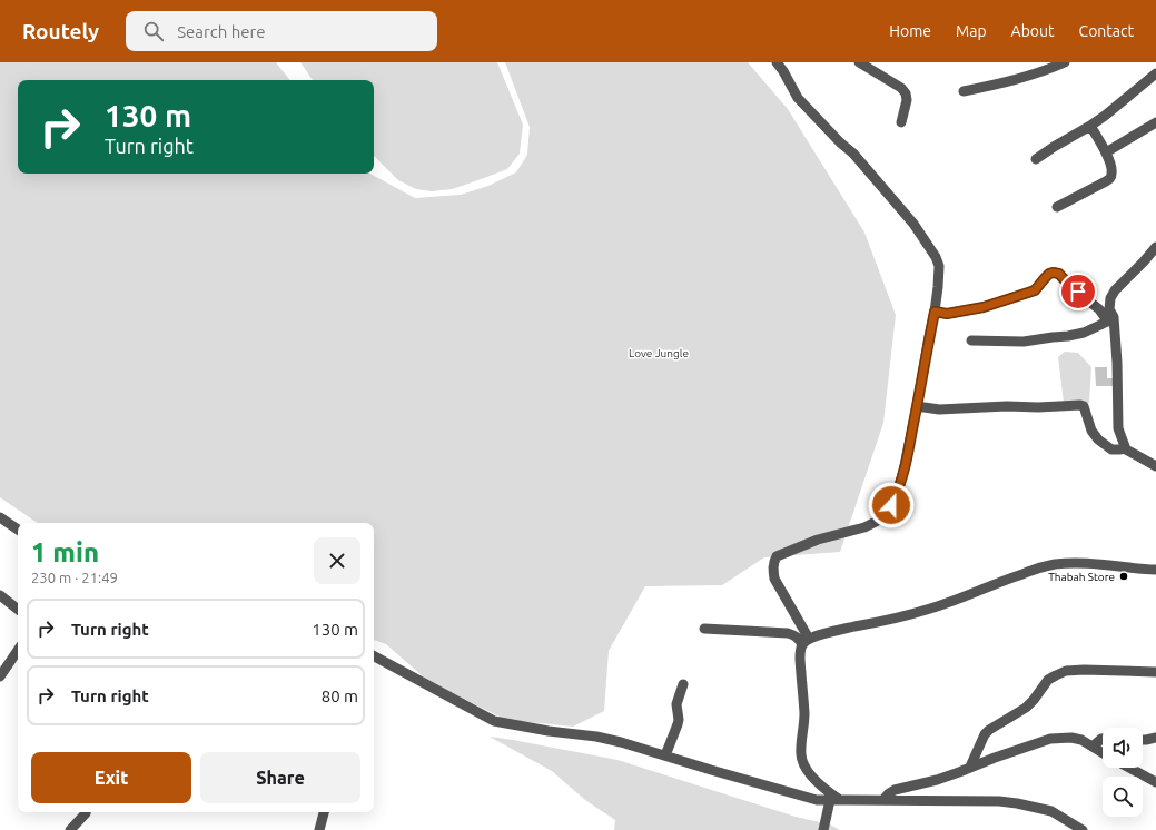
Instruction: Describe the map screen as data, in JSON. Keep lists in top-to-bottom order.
{
  "parks": ["Love Jungle"],
  "places": ["Thabah Store"],
  "page": {
    "header": "Routely",
    "search": "Search here",
    "nav": [
      "Home",
      "Map",
      "About",
      "Contact"
    ],
    "turn": ["130 m", "Turn right"],
    "heading": ["1 min", "230 m · 21:49"],
    "list": [
      {
        "name": "Turn right",
        "value": "130 m"
      },
      {
        "name": "Turn right",
        "value": "80 m"
      }
    ],
    "buttons": ["Exit", "Share"]
  }
}
